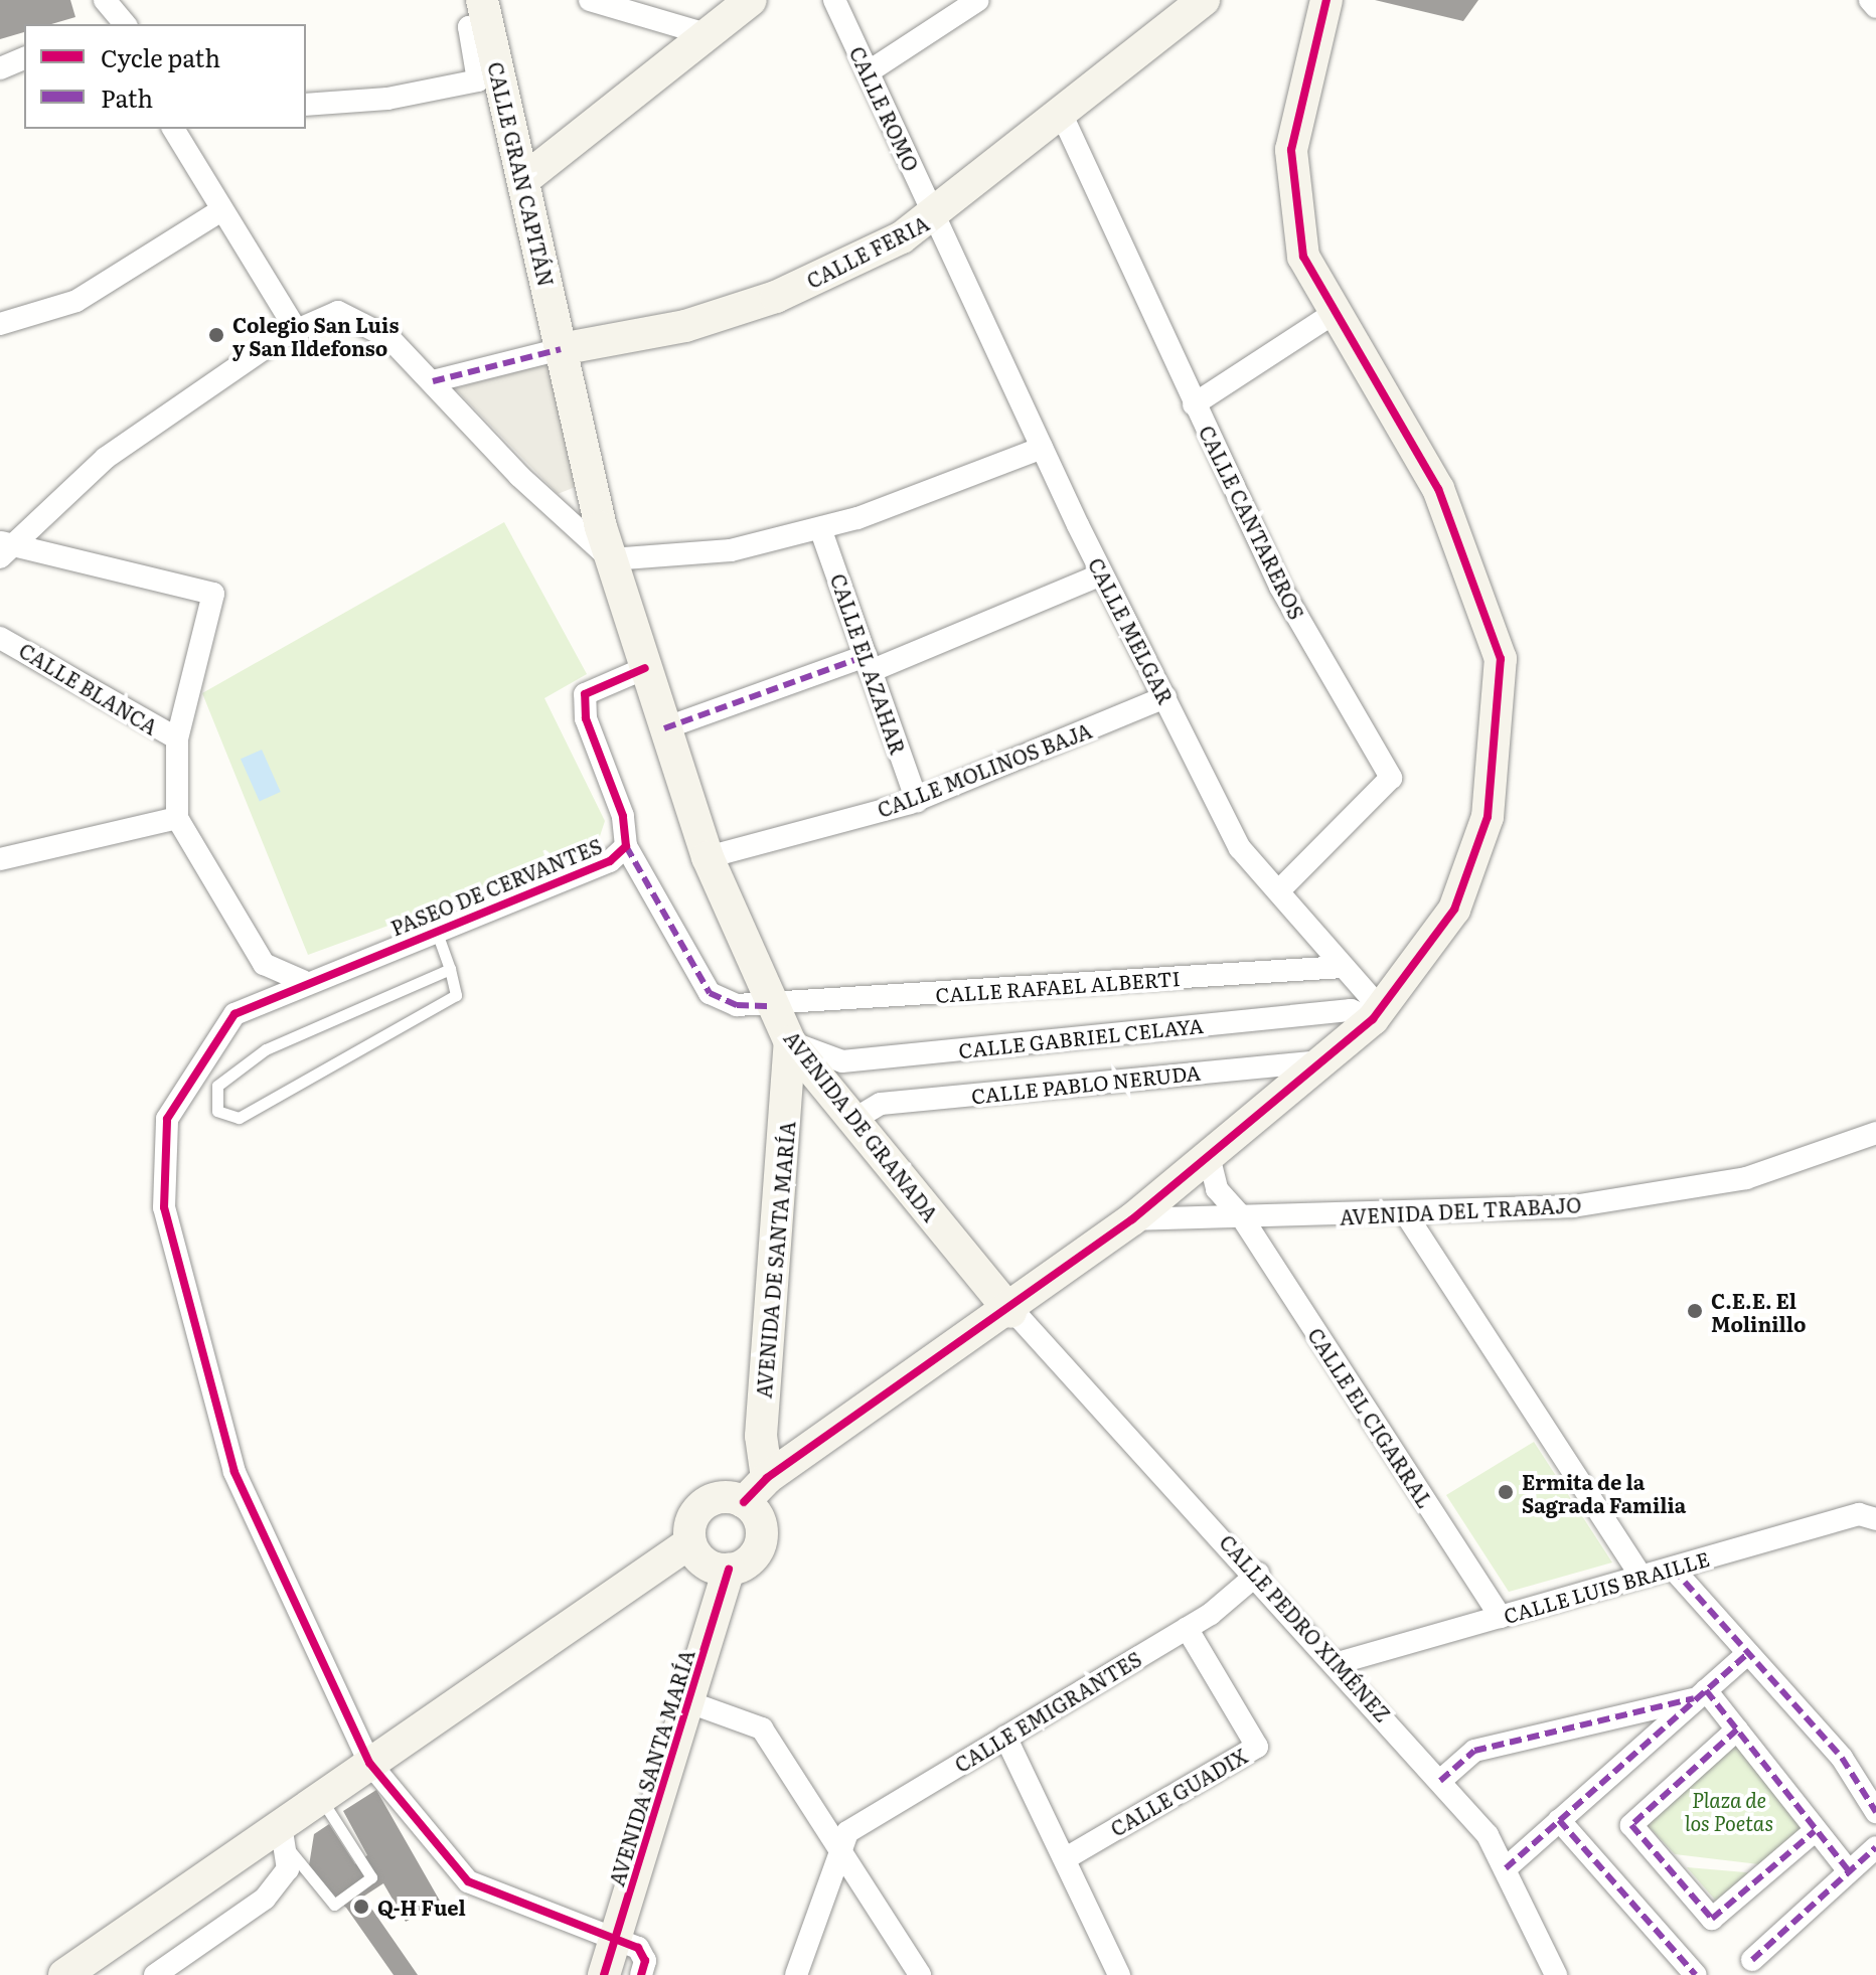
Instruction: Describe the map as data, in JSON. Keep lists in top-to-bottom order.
{
  "streets": {
    "street": [
      "CALLE ROMO",
      "CALLE GRAN CAPITÁN",
      "CALLE FERIA",
      "CALLE CANTAREROS",
      "CALLE MELGAR",
      "CALLE EL AZAHAR",
      "CALLE BLANCA",
      "CALLE MOLINOS BAJA",
      "PASEO DE CERVANTES",
      "CALLE RAFAEL ALBERTI",
      "CALLE GABRIEL CELAYA",
      "CALLE PABLO NERUDA",
      "AVENIDA DE GRANADA",
      "AVENIDA DEL TRABAJO",
      "AVENIDA DE SANTA MARÍA",
      "CALLE EL CIGARRAL",
      "CALLE LUIS BRAILLE",
      "CALLE PEDRO XIMÉNEZ",
      "CALLE EMIGRANTES",
      "AVENIDA SANTA MARÍA",
      "CALLE GUADIX"
    ]
  },
  "crossings": [
    ["CALLE ROMO", "CALLE FERIA"],
    ["CALLE ROMO", "CALLE MELGAR"],
    ["CALLE GRAN CAPITÁN", "CALLE FERIA"],
    ["CALLE GRAN CAPITÁN", "AVENIDA DE GRANADA"],
    ["CALLE FERIA", "CALLE CANTAREROS"],
    ["CALLE FERIA", "CALLE MELGAR"],
    ["CALLE CANTAREROS", "CALLE MELGAR"],
    ["CALLE MELGAR", "CALLE MOLINOS BAJA"],
    ["CALLE MELGAR", "CALLE RAFAEL ALBERTI"],
    ["CALLE MELGAR", "CALLE GABRIEL CELAYA"],
    ["CALLE EL AZAHAR", "CALLE MOLINOS BAJA"],
    ["CALLE MOLINOS BAJA", "AVENIDA DE GRANADA"],
    ["PASEO DE CERVANTES", "CALLE RAFAEL ALBERTI"],
    ["PASEO DE CERVANTES", "AVENIDA DE GRANADA"],
    ["PASEO DE CERVANTES", "AVENIDA SANTA MARÍA"],
    ["CALLE RAFAEL ALBERTI", "AVENIDA DE GRANADA"],
    ["CALLE GABRIEL CELAYA", "AVENIDA DE GRANADA"],
    ["CALLE GABRIEL CELAYA", "AVENIDA DE SANTA MARÍA"],
    ["CALLE PABLO NERUDA", "AVENIDA DE GRANADA"],
    ["AVENIDA DE GRANADA", "AVENIDA DE SANTA MARÍA"],
    ["AVENIDA DE GRANADA", "CALLE PEDRO XIMÉNEZ"],
    ["AVENIDA DEL TRABAJO", "CALLE EL CIGARRAL"],
    ["CALLE EL CIGARRAL", "CALLE LUIS BRAILLE"],
    ["CALLE LUIS BRAILLE", "CALLE PEDRO XIMÉNEZ"],
    ["CALLE PEDRO XIMÉNEZ", "CALLE EMIGRANTES"],
    ["CALLE EMIGRANTES", "CALLE GUADIX"]
  ],
  "parks": ["Plaza de los Poetas"],
  "places": [
    "Colegio San Luis y San Ildefonso",
    "C.E.E. El Molinillo",
    "Ermita de la Sagrada Familia",
    "Q-H Fuel"
  ],
  "legend": ["Cycle path", "Path"]
}
